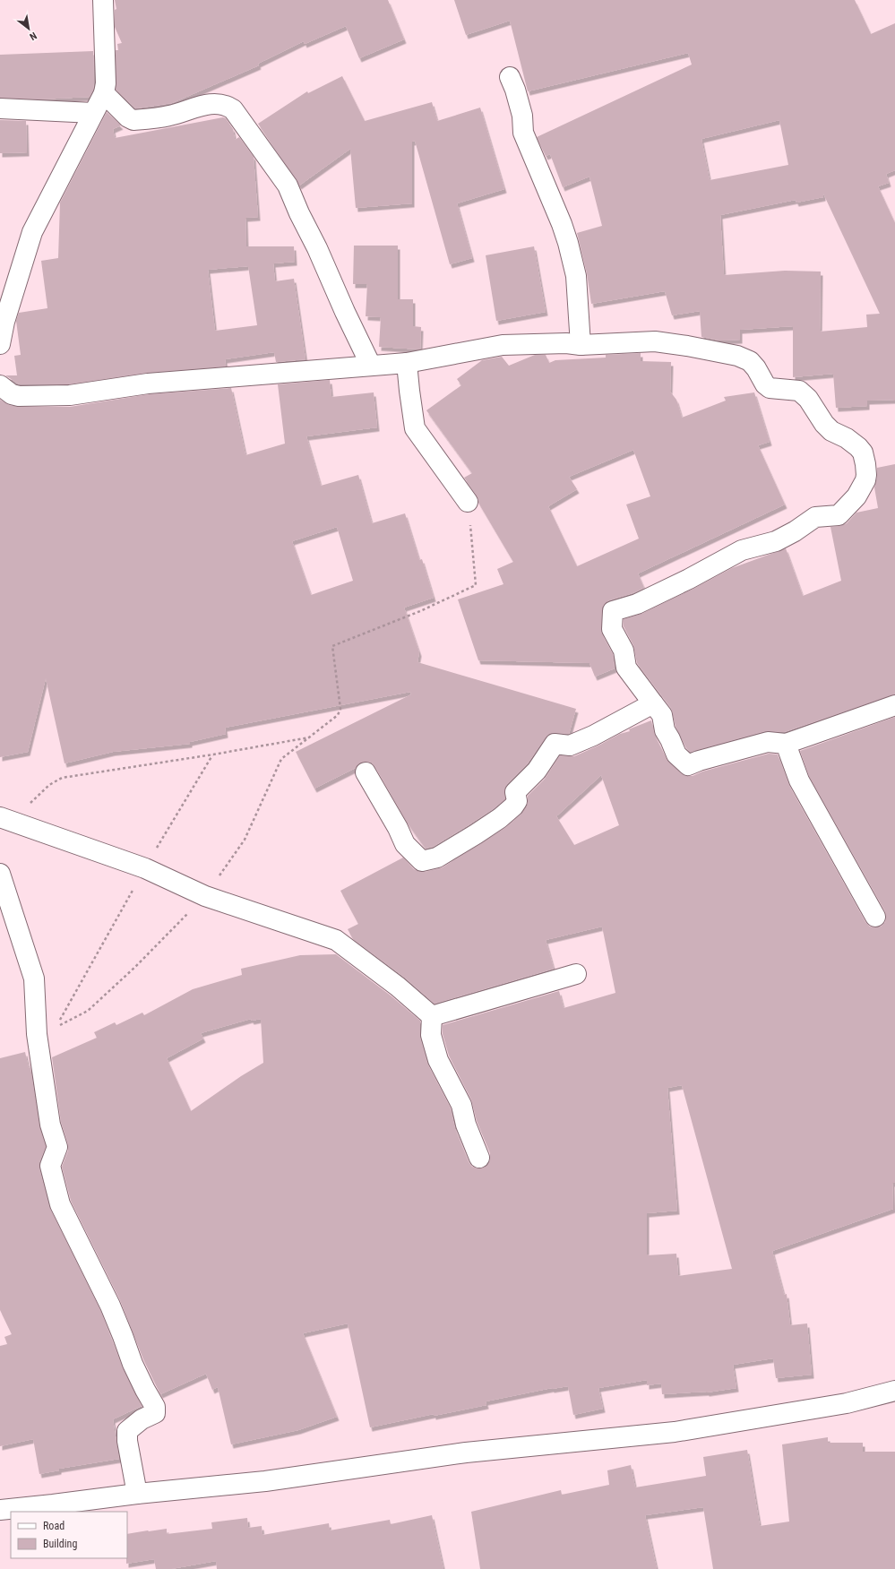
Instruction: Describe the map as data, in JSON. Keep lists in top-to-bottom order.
{
  "legend": ["Road", "Building"],
  "north": "bottom right"
}
